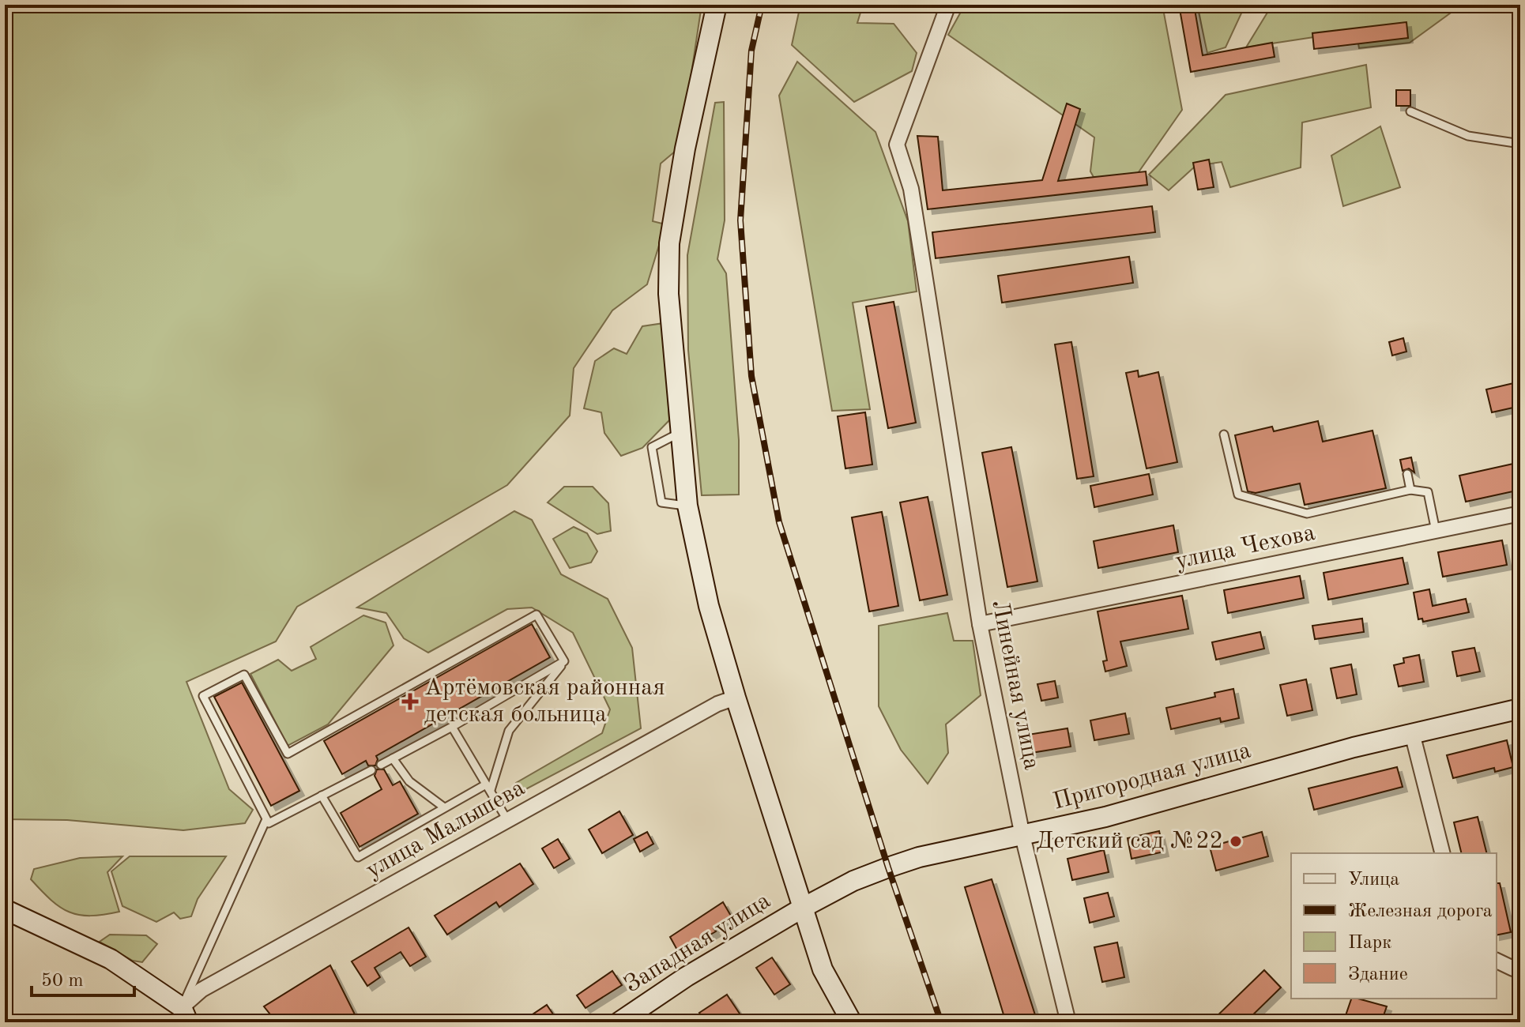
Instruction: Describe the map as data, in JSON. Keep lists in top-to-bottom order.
{
  "streets": {
    "main road": ["Пригородная улица", "Западная улица"],
    "street": ["улица Чехова", "Линейная улица", "улица Малышева"]
  },
  "crossings": [
    ["улица Чехова", "Линейная улица"],
    ["Линейная улица", "Пригородная улица"],
    ["Пригородная улица", "Западная улица"]
  ],
  "places": {
    "health": ["Артёмовская районная детская больница"],
    "other": ["Детский сад №22"]
  },
  "legend": [
    "Улица",
    "Железная дорога",
    "Парк",
    "Здание"
  ],
  "scale_bar": "50 m"
}
